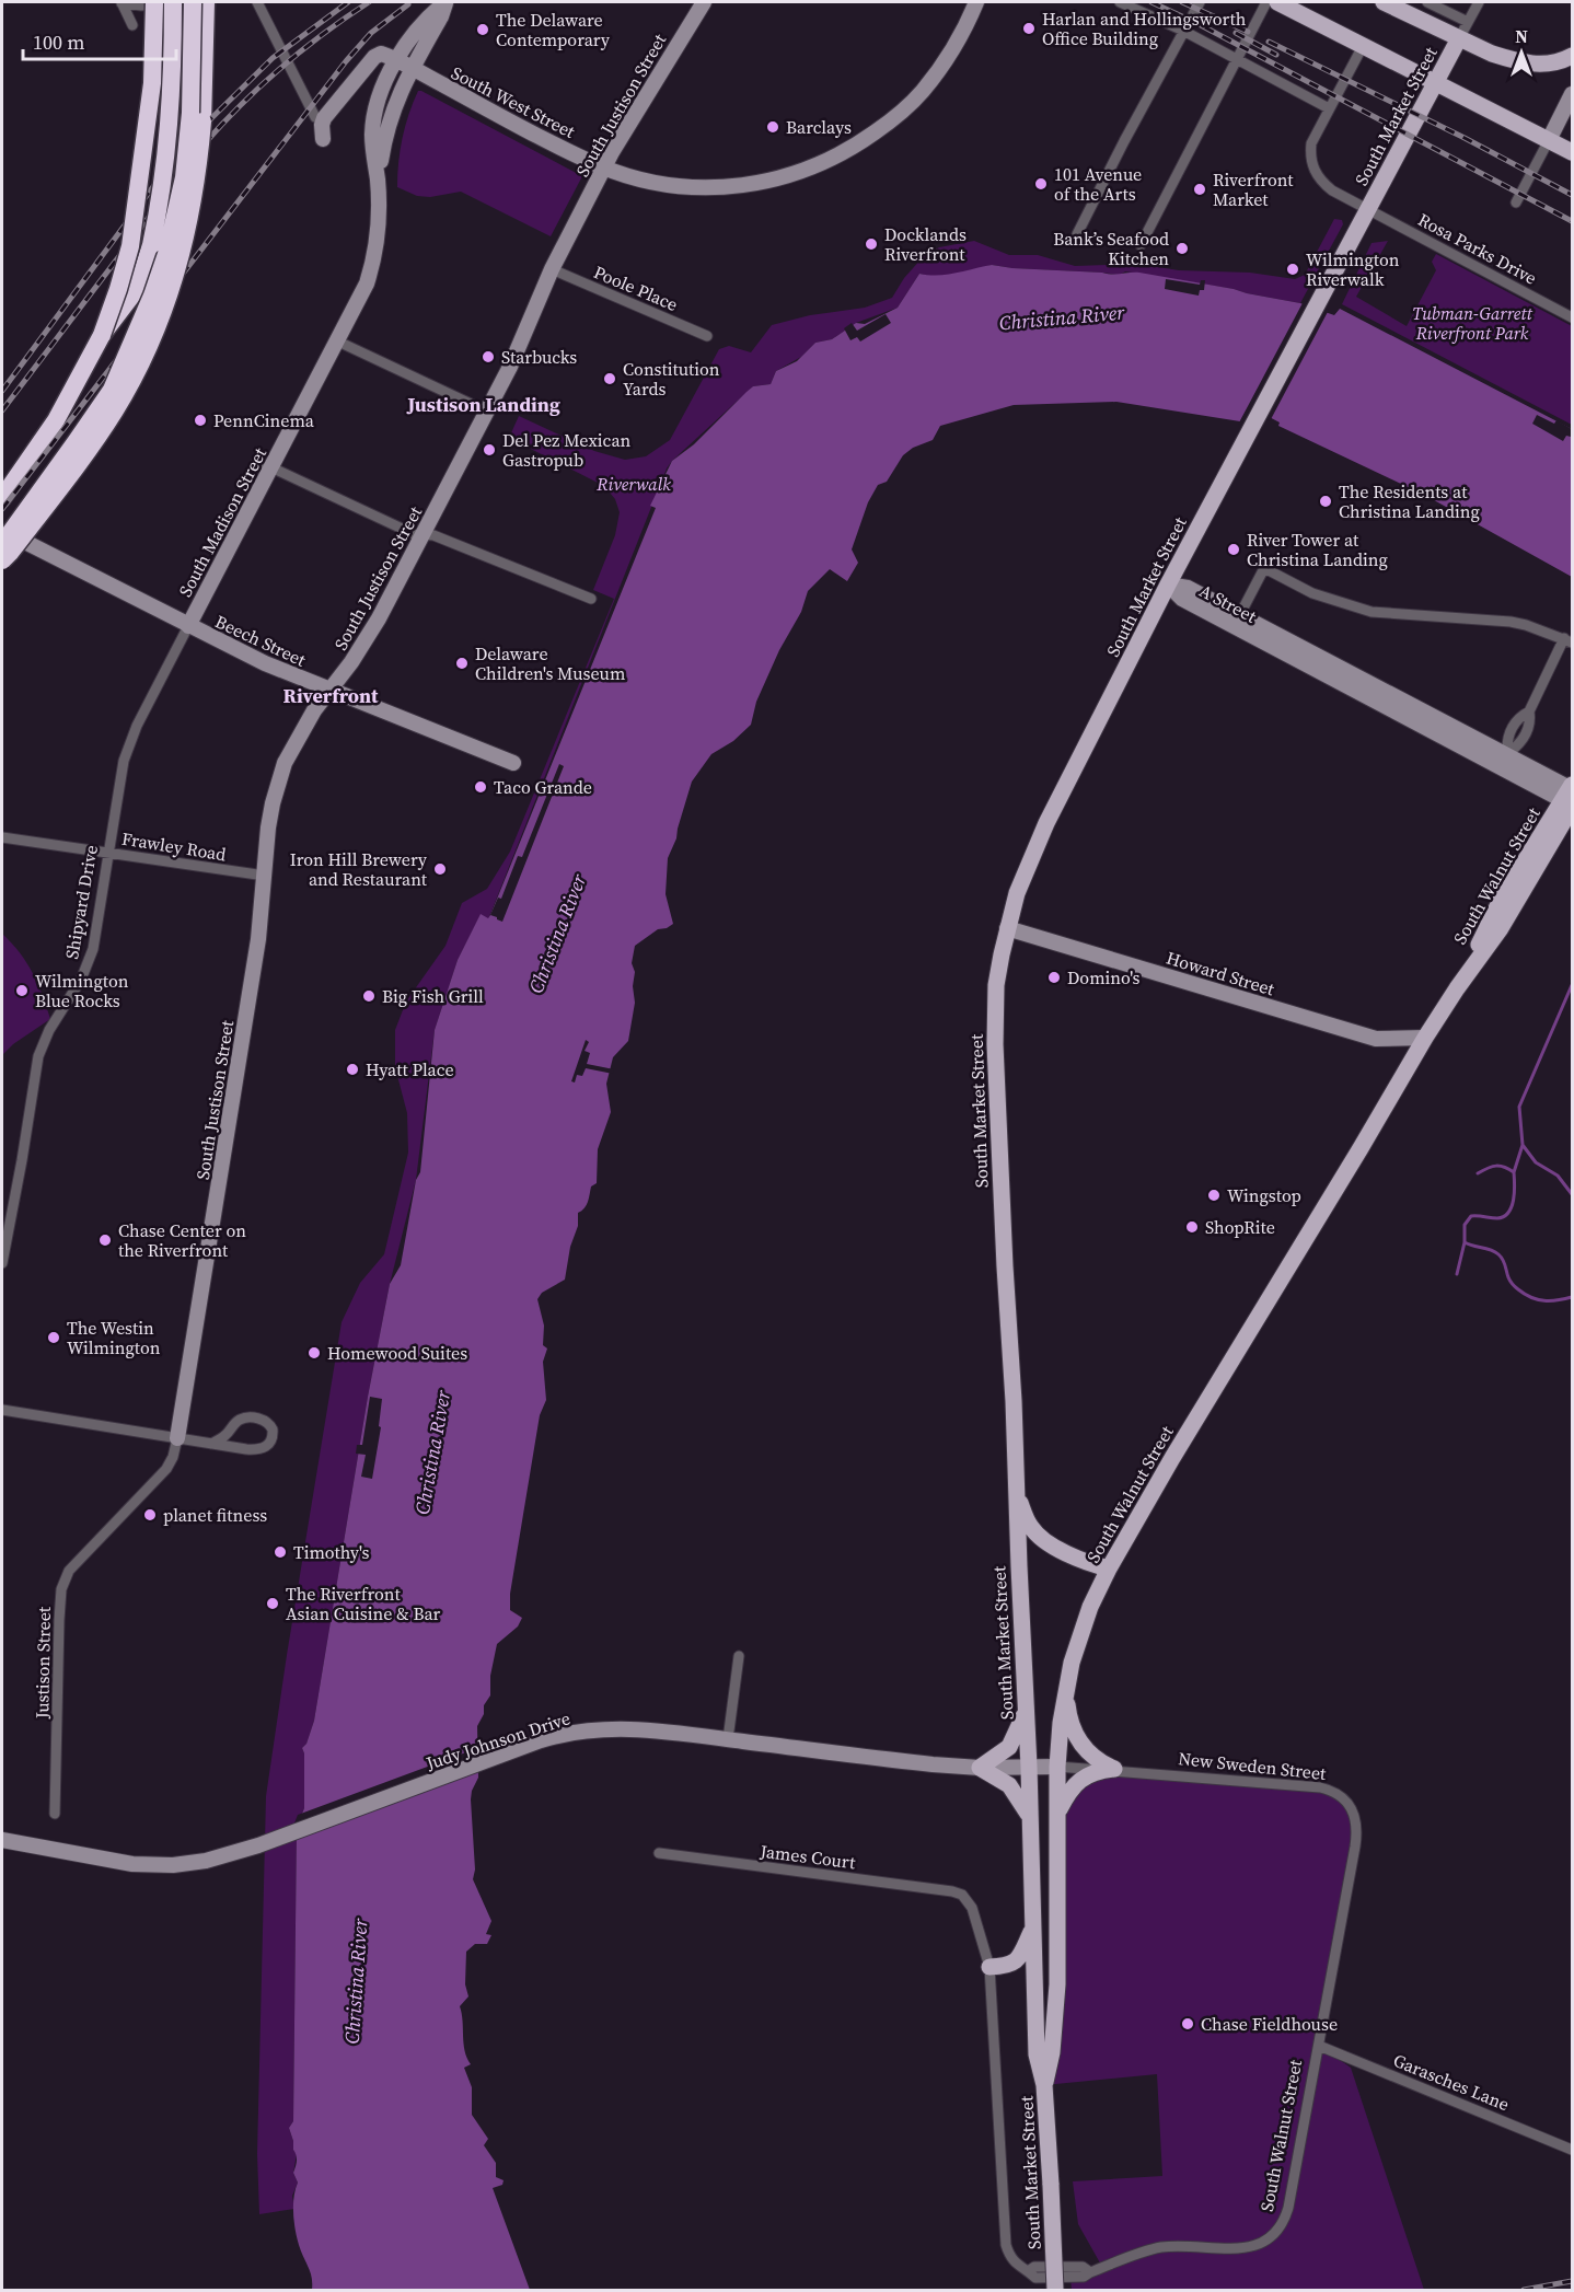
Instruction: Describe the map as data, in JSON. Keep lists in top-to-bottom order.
{
  "streets": {
    "main road": ["South Market Street", "South Walnut Street"],
    "street": [
      "South West Street",
      "South Justison Street",
      "Rosa Parks Drive",
      "Poole Place",
      "South Madison Street",
      "A Street",
      "Beech Street",
      "Frawley Road",
      "Shipyard Drive",
      "Howard Street",
      "Justison Street",
      "Judy Johnson Drive",
      "New Sweden Street",
      "James Court",
      "Garasches Lane"
    ]
  },
  "crossings": [
    ["South West Street", "South Justison Street"],
    ["South West Street", "South Madison Street"],
    ["South Justison Street", "Poole Place"],
    ["South Justison Street", "Beech Street"],
    ["South Justison Street", "Frawley Road"],
    ["South Justison Street", "Justison Street"],
    ["South Market Street", "Rosa Parks Drive"],
    ["South Market Street", "A Street"],
    ["South Market Street", "South Walnut Street"],
    ["South Market Street", "Howard Street"],
    ["South Market Street", "Judy Johnson Drive"],
    ["South Market Street", "James Court"],
    ["South Madison Street", "Beech Street"],
    ["South Madison Street", "Shipyard Drive"],
    ["A Street", "South Walnut Street"],
    ["Beech Street", "Shipyard Drive"],
    ["Frawley Road", "Shipyard Drive"],
    ["South Walnut Street", "Howard Street"],
    ["South Walnut Street", "Judy Johnson Drive"],
    ["South Walnut Street", "New Sweden Street"],
    ["South Walnut Street", "Garasches Lane"],
    ["Judy Johnson Drive", "New Sweden Street"],
    ["New Sweden Street", "Garasches Lane"]
  ],
  "districts": ["Justison Landing", "Riverfront"],
  "water": ["Christina River"],
  "parks": ["Tubman-Garrett Riverfront Park", "Riverwalk"],
  "places": [
    "Harlan and Hollingsworth Office Building",
    "The Delaware Contemporary",
    "Barclays",
    "101 Avenue of the Arts",
    "Riverfront Market",
    "Docklands Riverfront",
    "Bank’s Seafood Kitchen",
    "Wilmington Riverwalk",
    "Starbucks",
    "Constitution Yards",
    "PennCinema",
    "Del Pez Mexican Gastropub",
    "The Residents at Christina Landing",
    "River Tower at Christina Landing",
    "Delaware Children's Museum",
    "Taco Grande",
    "Iron Hill Brewery and Restaurant",
    "Domino's",
    "Wilmington Blue Rocks",
    "Big Fish Grill",
    "Hyatt Place",
    "Wingstop",
    "ShopRite",
    "Chase Center on the Riverfront",
    "The Westin Wilmington",
    "Homewood Suites",
    "planet fitness",
    "Timothy's",
    "The Riverfront Asian Cuisine & Bar",
    "Chase Fieldhouse"
  ],
  "scale_bar": "100 m",
  "north": "top"
}
